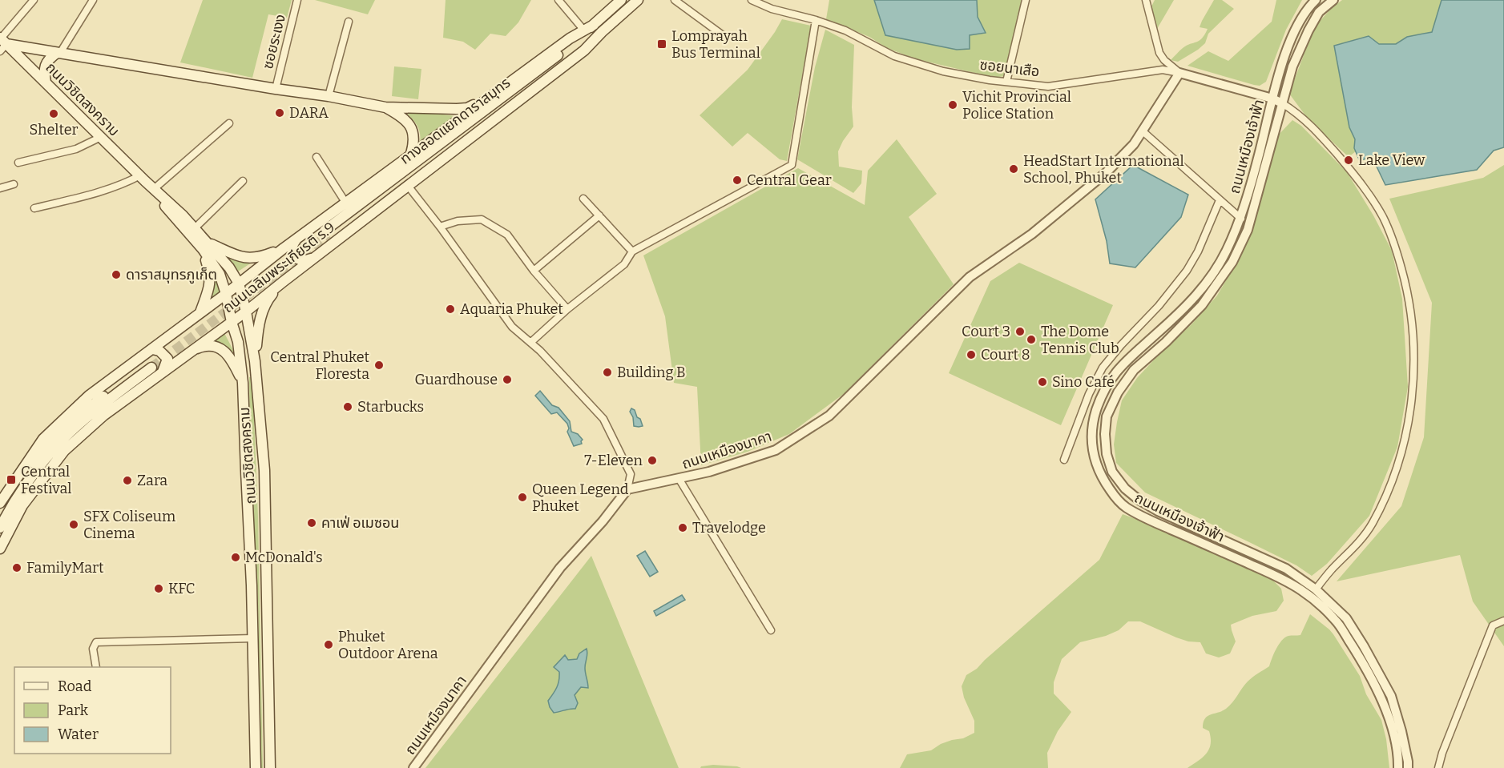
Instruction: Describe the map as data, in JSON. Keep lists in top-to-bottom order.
{
  "streets": {
    "main road": ["ถนนวิชิตสงคราม", "ทางลอดแยกดาราสมุทร", "ถนนเฉลิมพระเกียรติ ร.9"],
    "street": [
      "ซอยระเงง",
      "ซอยนาเสือ",
      "ถนนเหมืองเจ้าฟ้า",
      "ถนนเหมืองนาคา"
    ]
  },
  "crossings": [
    ["ซอยนาเสือ", "ถนนเหมืองเจ้าฟ้า"],
    ["ซอยนาเสือ", "ถนนเหมืองนาคา"],
    ["ถนนวิชิตสงคราม", "ถนนเฉลิมพระเกียรติ ร.9"],
    ["ทางลอดแยกดาราสมุทร", "ถนนเฉลิมพระเกียรติ ร.9"]
  ],
  "places": {
    "transit": ["Lomprayah Bus Terminal", "Central Festival"],
    "other": [
      "Vichit Provincial Police Station",
      "DARA",
      "Shelter",
      "Lake View",
      "HeadStart International School, Phuket",
      "Central Gear",
      "ดาราสมุทรภูเก็ต",
      "Aquaria Phuket",
      "Court 3",
      "The Dome Tennis Club",
      "Court 8",
      "Central Phuket Floresta",
      "Building B",
      "Guardhouse",
      "Sino Café",
      "Starbucks",
      "7-Eleven",
      "Zara",
      "Queen Legend Phuket",
      "คาเฟ่ อเมซอน",
      "SFX Coliseum Cinema",
      "Travelodge",
      "McDonald's",
      "FamilyMart",
      "KFC",
      "Phuket Outdoor Arena"
    ]
  },
  "legend": ["Road", "Park", "Water"]
}
